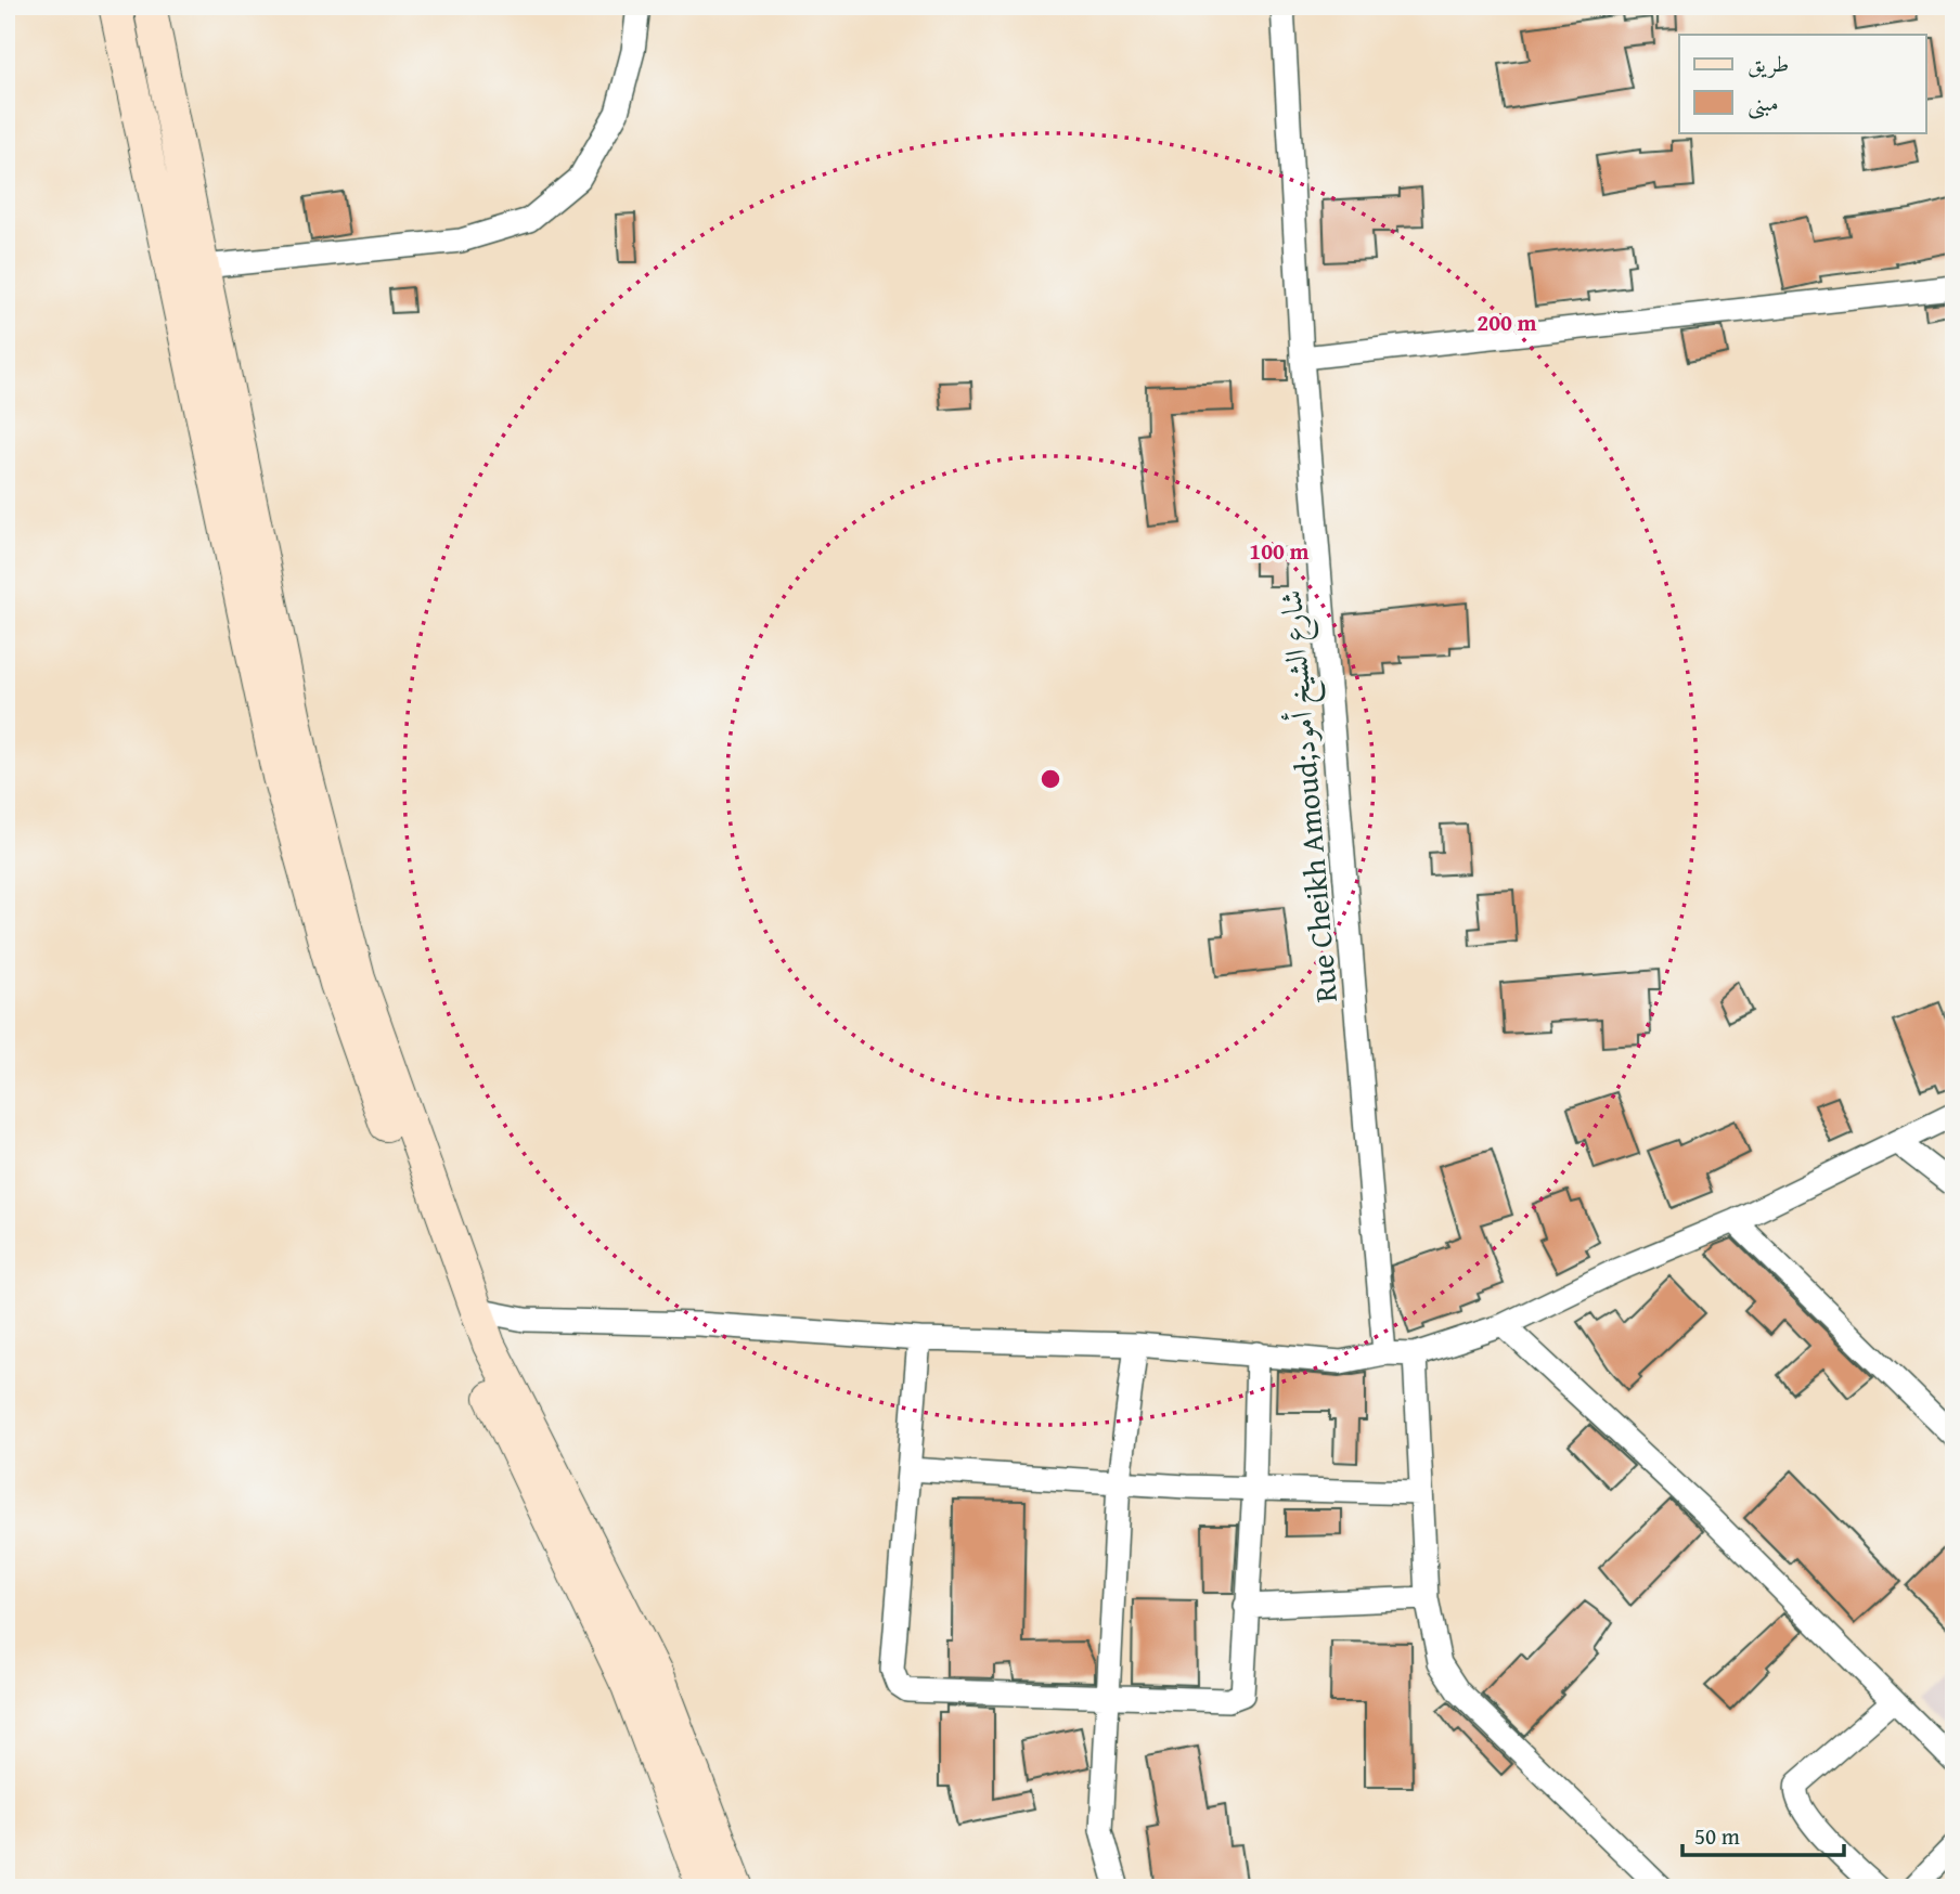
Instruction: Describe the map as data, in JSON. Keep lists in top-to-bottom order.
{
  "streets": {
    "street": ["Rue Cheikh Amoud;شارع الشيخ أمود"]
  },
  "legend": ["طريق", "مبنى"],
  "scale_bar": "50 m",
  "rings": ["200 m", "100 m"]
}
